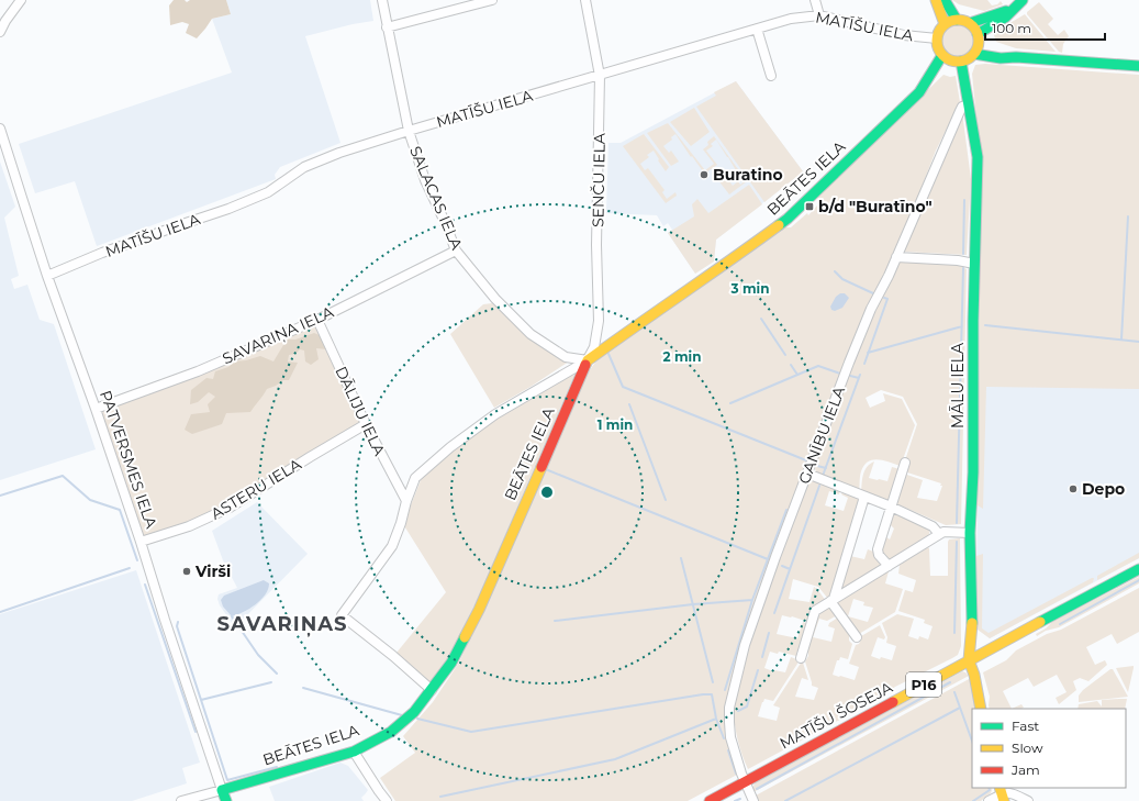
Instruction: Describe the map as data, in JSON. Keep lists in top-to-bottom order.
{
  "streets": {
    "main road": [
      "BEĀTES IELA",
      "MĀLU IELA",
      "PATVERSMES IELA",
      "P16",
      "MATĪŠU ŠOSEJA"
    ],
    "street": [
      "MATĪŠU IELA",
      "SENČU IELA",
      "SALACAS IELA",
      "SAVARIŅA IELA",
      "DĀLIJU IELA",
      "GANĪBU IELA",
      "ASTERU IELA"
    ]
  },
  "crossings": [
    ["MATĪŠU IELA", "BEĀTES IELA"],
    ["MATĪŠU IELA", "SENČU IELA"],
    ["MATĪŠU IELA", "SALACAS IELA"],
    ["MATĪŠU IELA", "MĀLU IELA"],
    ["MATĪŠU IELA", "PATVERSMES IELA"],
    ["BEĀTES IELA", "SENČU IELA"],
    ["BEĀTES IELA", "SALACAS IELA"],
    ["BEĀTES IELA", "MĀLU IELA"],
    ["BEĀTES IELA", "PATVERSMES IELA"],
    ["SENČU IELA", "SALACAS IELA"],
    ["SALACAS IELA", "SAVARIŅA IELA"],
    ["SAVARIŅA IELA", "DĀLIJU IELA"],
    ["SAVARIŅA IELA", "PATVERSMES IELA"],
    ["MĀLU IELA", "GANĪBU IELA"],
    ["MĀLU IELA", "MATĪŠU ŠOSEJA"],
    ["DĀLIJU IELA", "ASTERU IELA"],
    ["GANĪBU IELA", "MATĪŠU ŠOSEJA"],
    ["PATVERSMES IELA", "ASTERU IELA"]
  ],
  "districts": ["SAVARIŅAS"],
  "places": {
    "other": ["Buratino", "Depo", "Virši"],
    "transit": ["b/d \"Buratīno\""]
  },
  "legend": ["Fast", "Slow", "Jam"],
  "scale_bar": "100 m",
  "rings": ["3 min", "2 min", "1 min"]
}
